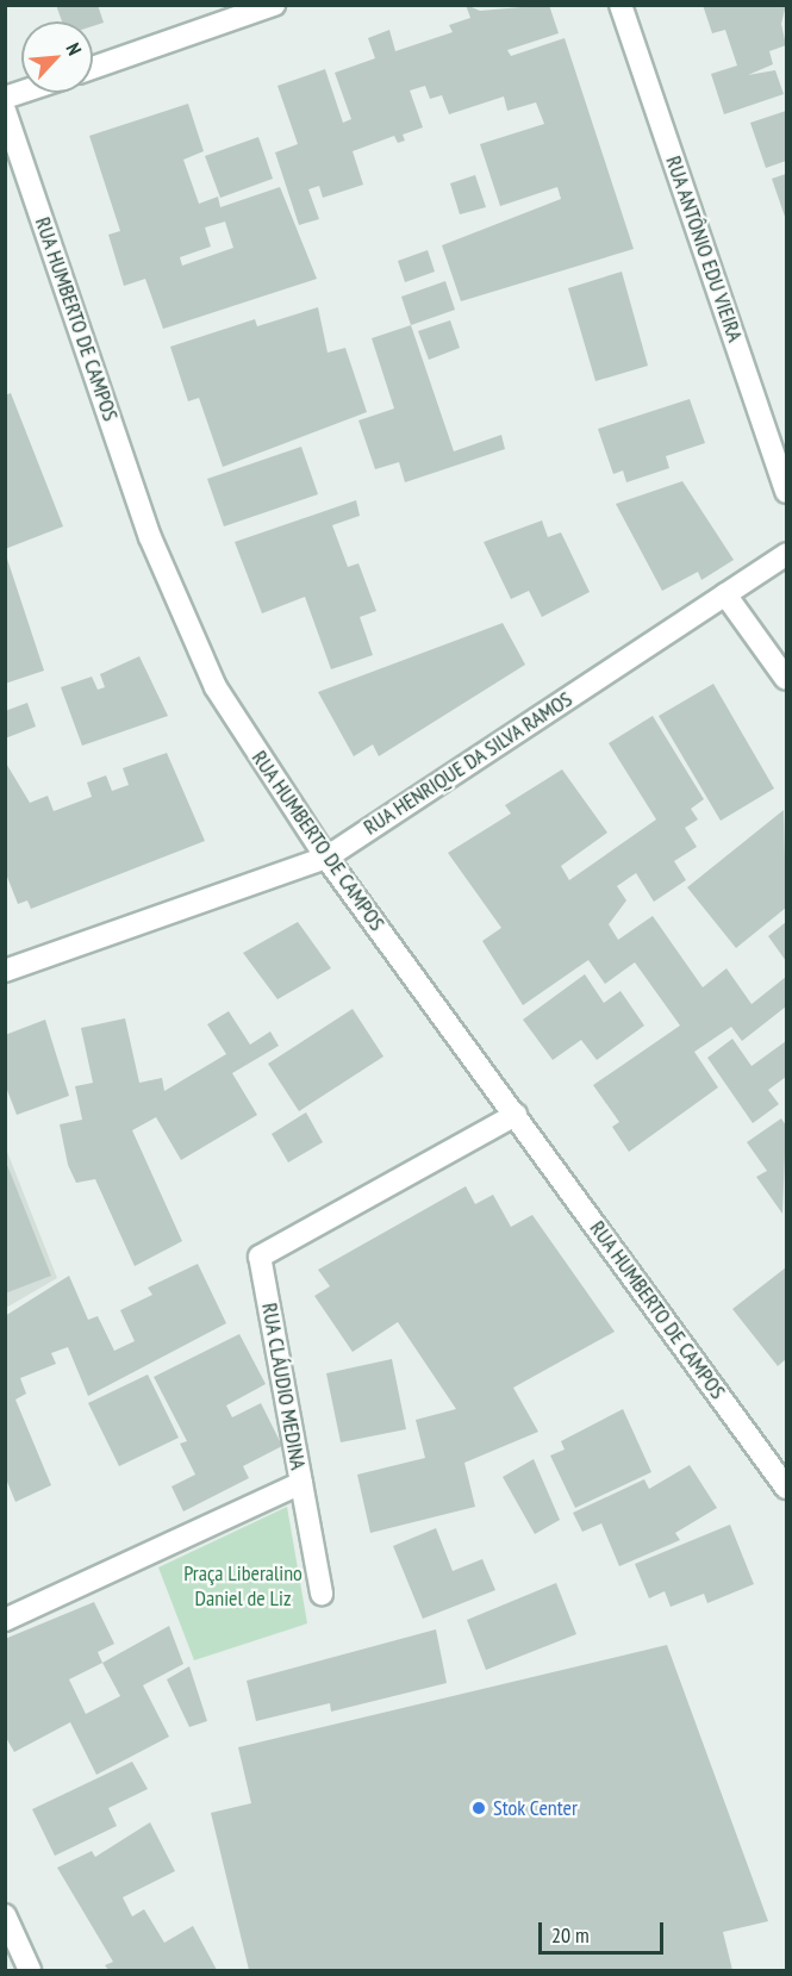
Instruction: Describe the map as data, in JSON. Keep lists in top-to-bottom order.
{
  "streets": {
    "street": [
      "RUA ANTÔNIO EDU VIEIRA",
      "RUA HUMBERTO DE CAMPOS",
      "RUA HENRIQUE DA SILVA RAMOS",
      "RUA CLÁUDIO MEDINA"
    ]
  },
  "crossings": [
    ["RUA HUMBERTO DE CAMPOS", "RUA HENRIQUE DA SILVA RAMOS"],
    ["RUA HUMBERTO DE CAMPOS", "RUA CLÁUDIO MEDINA"]
  ],
  "parks": ["Praça Liberalino Daniel de Liz"],
  "places": ["Stok Center"],
  "scale_bar": "20 m",
  "north": "top right"
}
